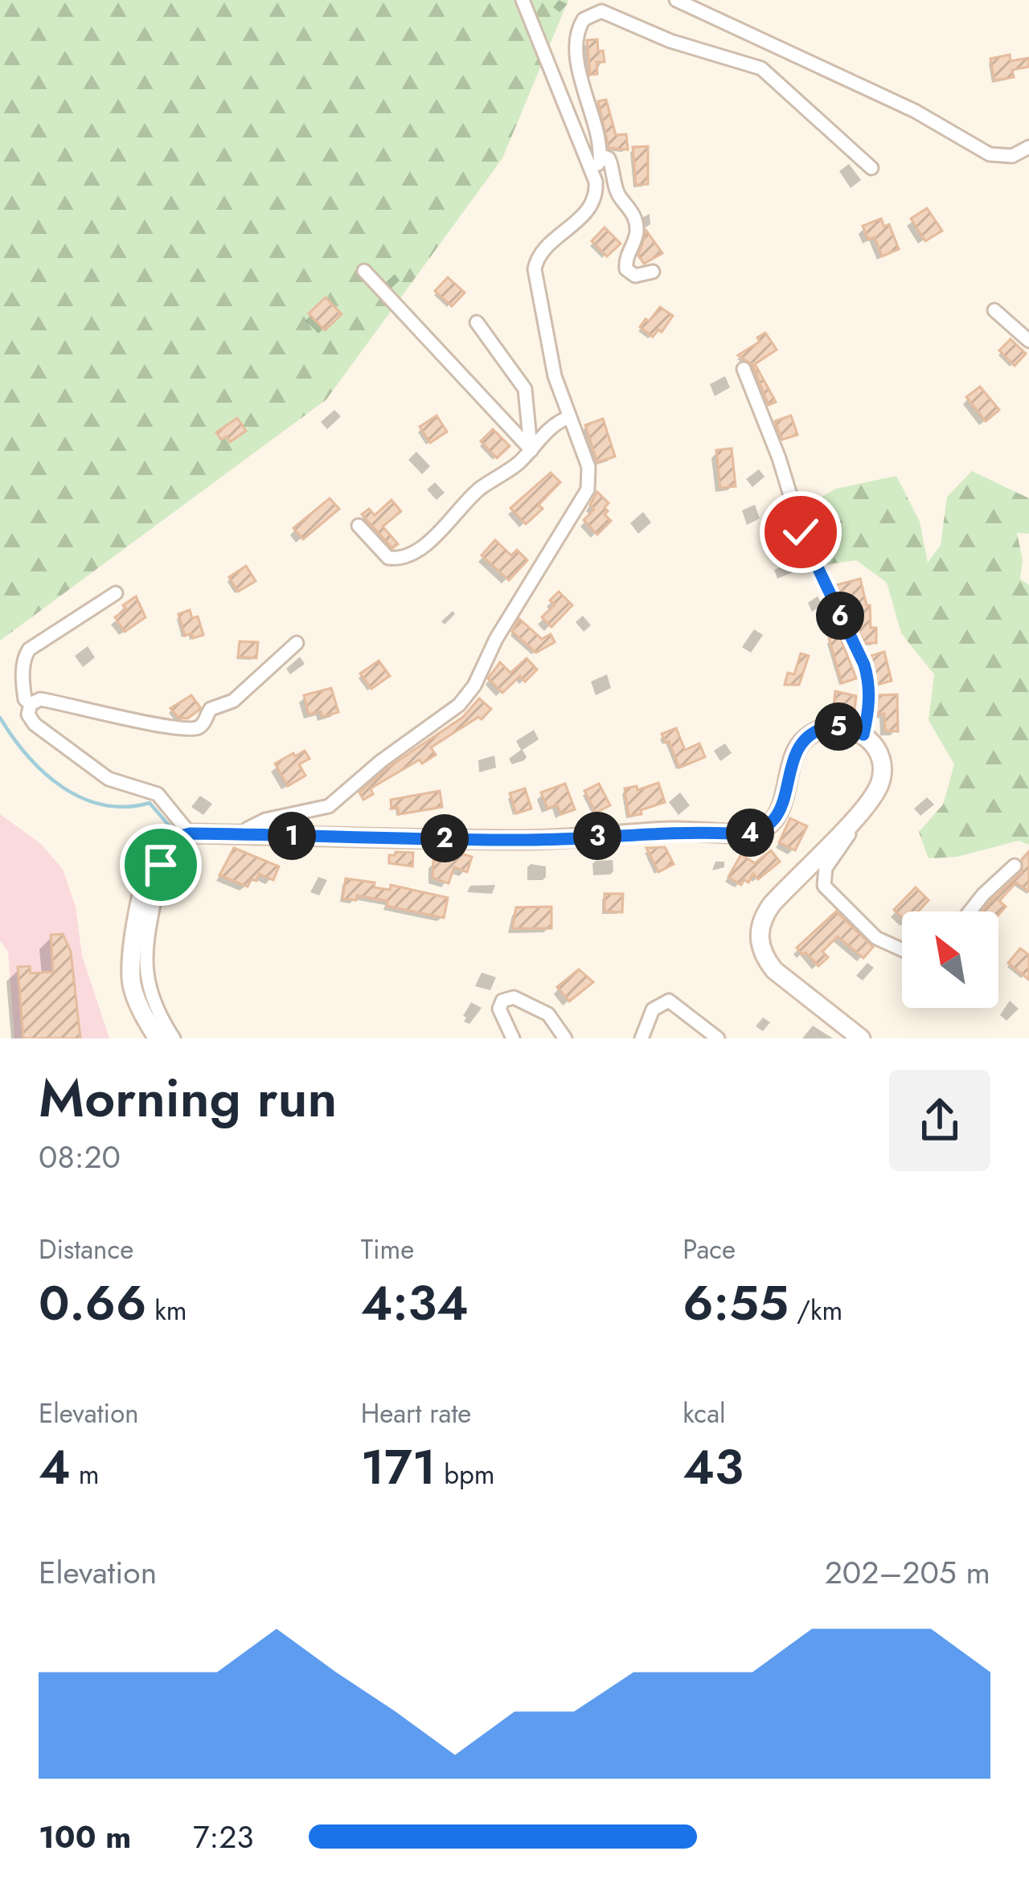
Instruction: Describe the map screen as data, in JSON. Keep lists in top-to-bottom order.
{
  "north": "top left",
  "page": {
    "pins": [
      "6",
      "5",
      "4",
      "1",
      "3",
      "2"
    ],
    "heading": ["Morning run", "08:20"],
    "stats": [
      ["Distance", "0.66 km"],
      ["Time", "4:34"],
      ["Pace", "6:55 /km"],
      ["Elevation", "4 m"],
      ["Heart rate", "171 bpm"],
      ["kcal", "43"]
    ],
    "chart": ["Elevation", "202–205 m"],
    "list": [
      {
        "name": "100 m",
        "note": "7:23"
      }
    ]
  }
}
